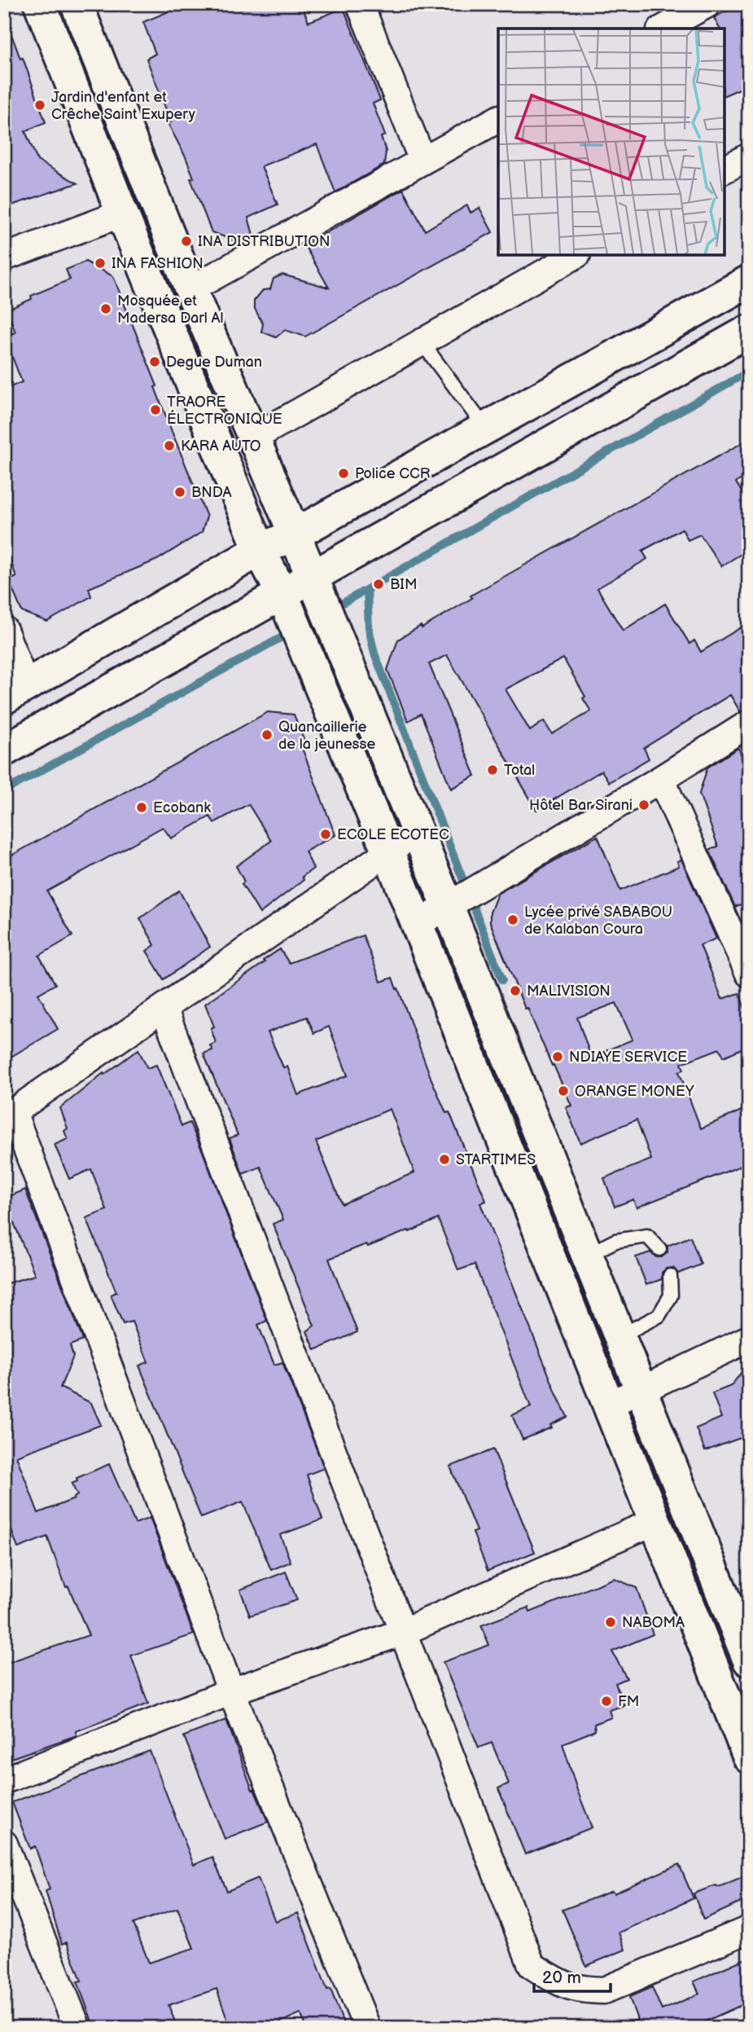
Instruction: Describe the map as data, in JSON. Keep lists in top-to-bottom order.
{
  "places": [
    "Jardin d'enfant et Crêche Saint Exupery",
    "INA DISTRIBUTION",
    "INA FASHION",
    "Mosquée et Madersa Darl Al",
    "Degue Duman",
    "TRAORE ÉLECTRONIQUE",
    "KARA AUTO",
    "Police CCR",
    "BNDA",
    "BIM",
    "Quancaillerie de la jeunesse",
    "Total",
    "Hôtel Bar Sirani",
    "Ecobank",
    "ECOLE ECOTEC",
    "Lycée privé SABABOU de Kalaban Coura",
    "MALIVISION",
    "NDIAYE SERVICE",
    "ORANGE MONEY",
    "STARTIMES",
    "NABOMA",
    "FM"
  ],
  "scale_bar": "20 m"
}
